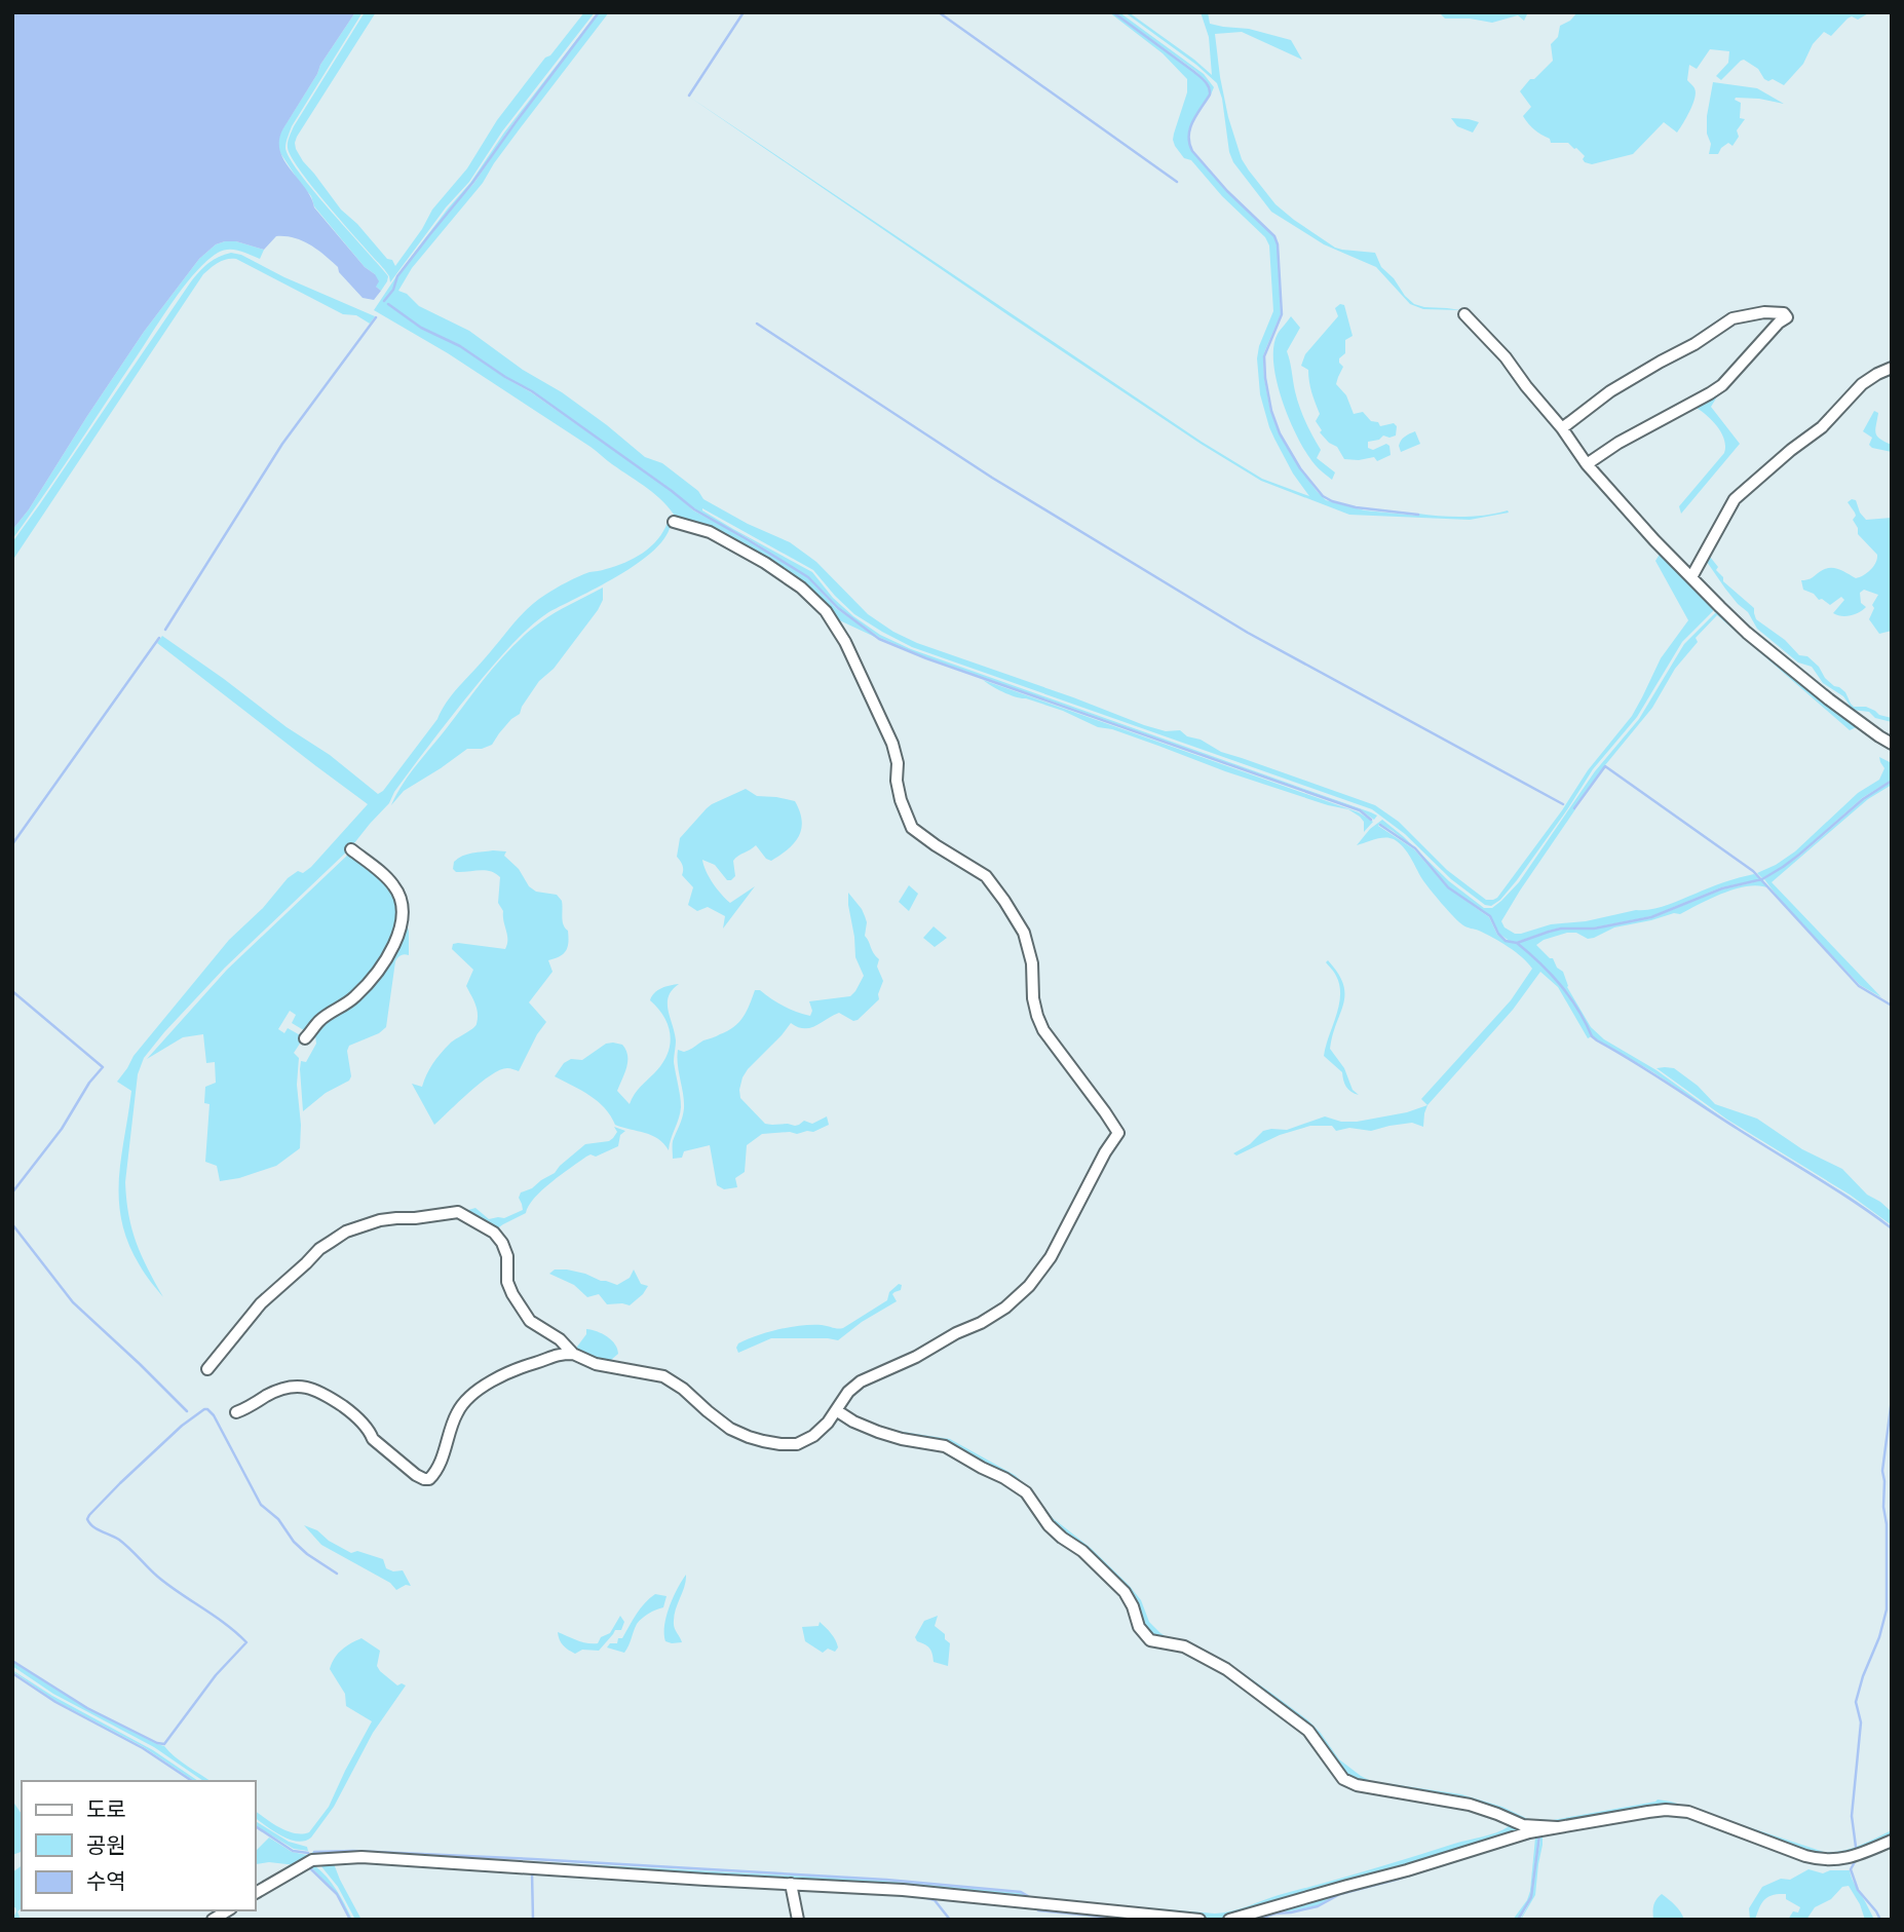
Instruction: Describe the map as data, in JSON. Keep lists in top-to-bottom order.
{
  "legend": ["도로", "공원", "수역"]
}
